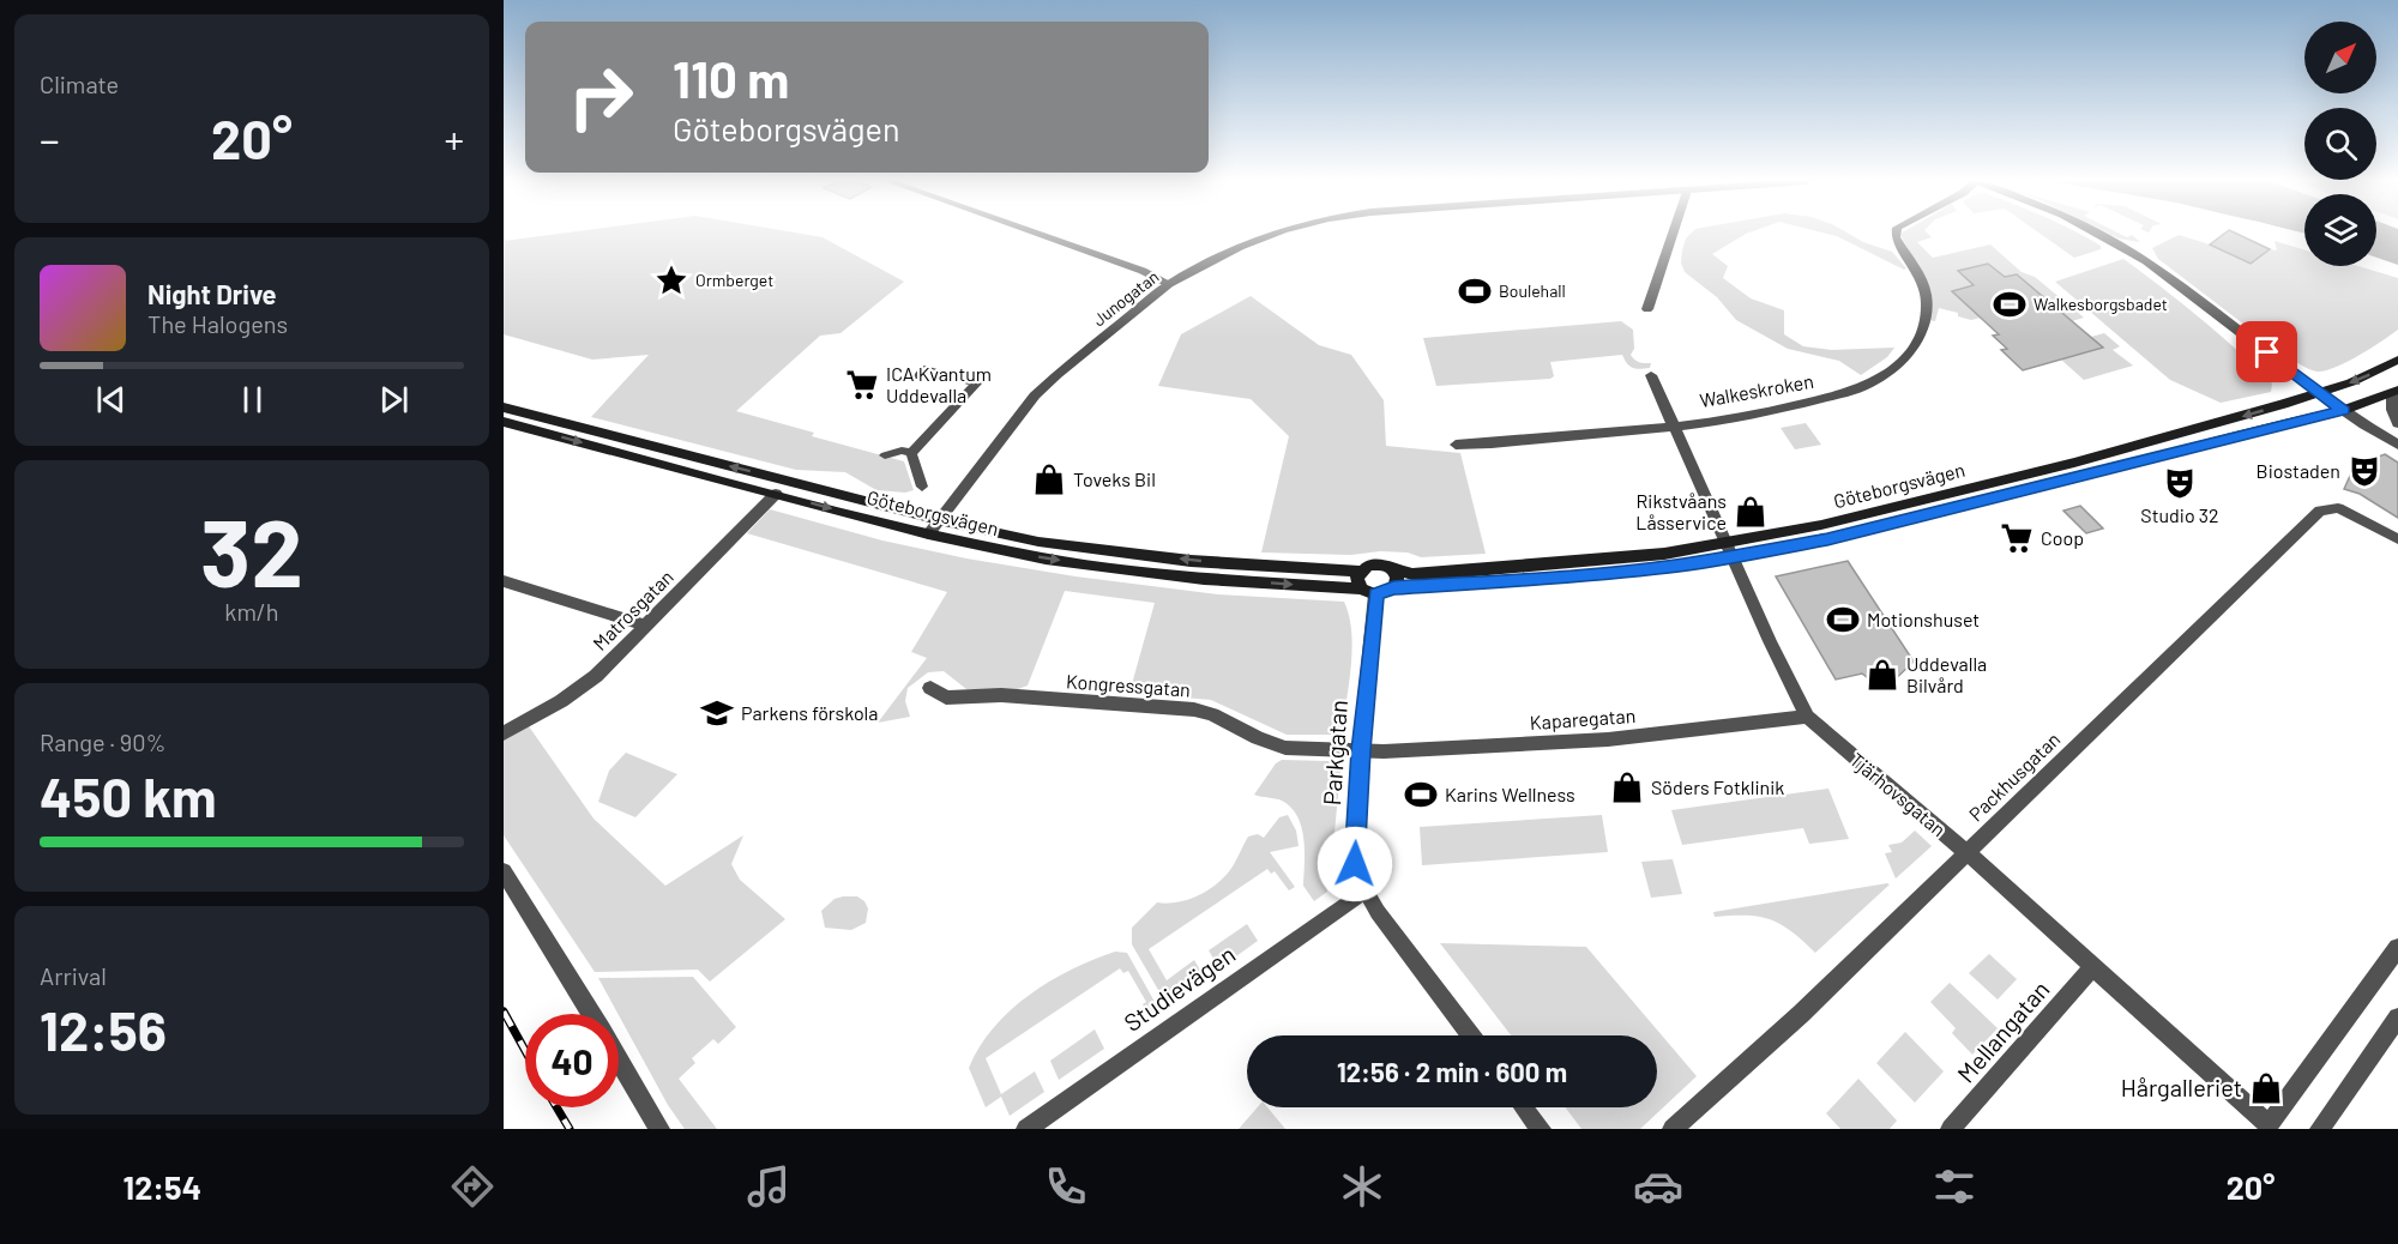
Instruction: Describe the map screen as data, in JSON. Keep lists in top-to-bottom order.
{
  "streets": {
    "main road": ["Göteborgsvägen"],
    "street": [
      "Junogatan",
      "Walkeskroken",
      "Matrosgatan",
      "Kongressgatan",
      "Kaparegatan",
      "Parkgatan",
      "Packhusgatan",
      "Tjärhovsgatan",
      "Studievägen",
      "Mellangatan"
    ]
  },
  "crossings": [
    ["Junogatan", "Göteborgsvägen"],
    ["Walkeskroken", "Tjärhovsgatan"],
    ["Göteborgsvägen", "Matrosgatan"],
    ["Göteborgsvägen", "Parkgatan"],
    ["Göteborgsvägen", "Tjärhovsgatan"],
    ["Kongressgatan", "Kaparegatan"],
    ["Kongressgatan", "Parkgatan"],
    ["Kaparegatan", "Parkgatan"],
    ["Kaparegatan", "Tjärhovsgatan"],
    ["Parkgatan", "Studievägen"],
    ["Packhusgatan", "Tjärhovsgatan"],
    ["Tjärhovsgatan", "Mellangatan"]
  ],
  "places": {
    "place": ["Ormberget"],
    "sports": [
      "Boulehall",
      "Walkesborgsbadet",
      "Motionshuset",
      "Karins Wellness"
    ],
    "supermarket": ["ICA Kvantum Uddevalla", "Coop"],
    "theatre": ["Biostaden", "Studio 32"],
    "shop": [
      "Toveks Bil",
      "Rikstvåans Låsservice",
      "Uddevalla Bilvård",
      "Söders Fotklinik",
      "Hårgalleriet"
    ],
    "school or university": ["Parkens förskola"]
  },
  "north": "top right",
  "page": {
    "tile": [
      "Climate",
      ["32", "km/h"],
      ["Range · 90%", "450 km"],
      ["Arrival", "12:56"]
    ],
    "turn": ["110 m", "Göteborgsvägen"],
    "heat": ["−", "20°", "+"],
    "song": ["Night Drive", "The Halogens"],
    "limit": "40",
    "trip": "12:56 · 2 min · 600 m",
    "tabs": ["12:54", "20°"]
  }
}
